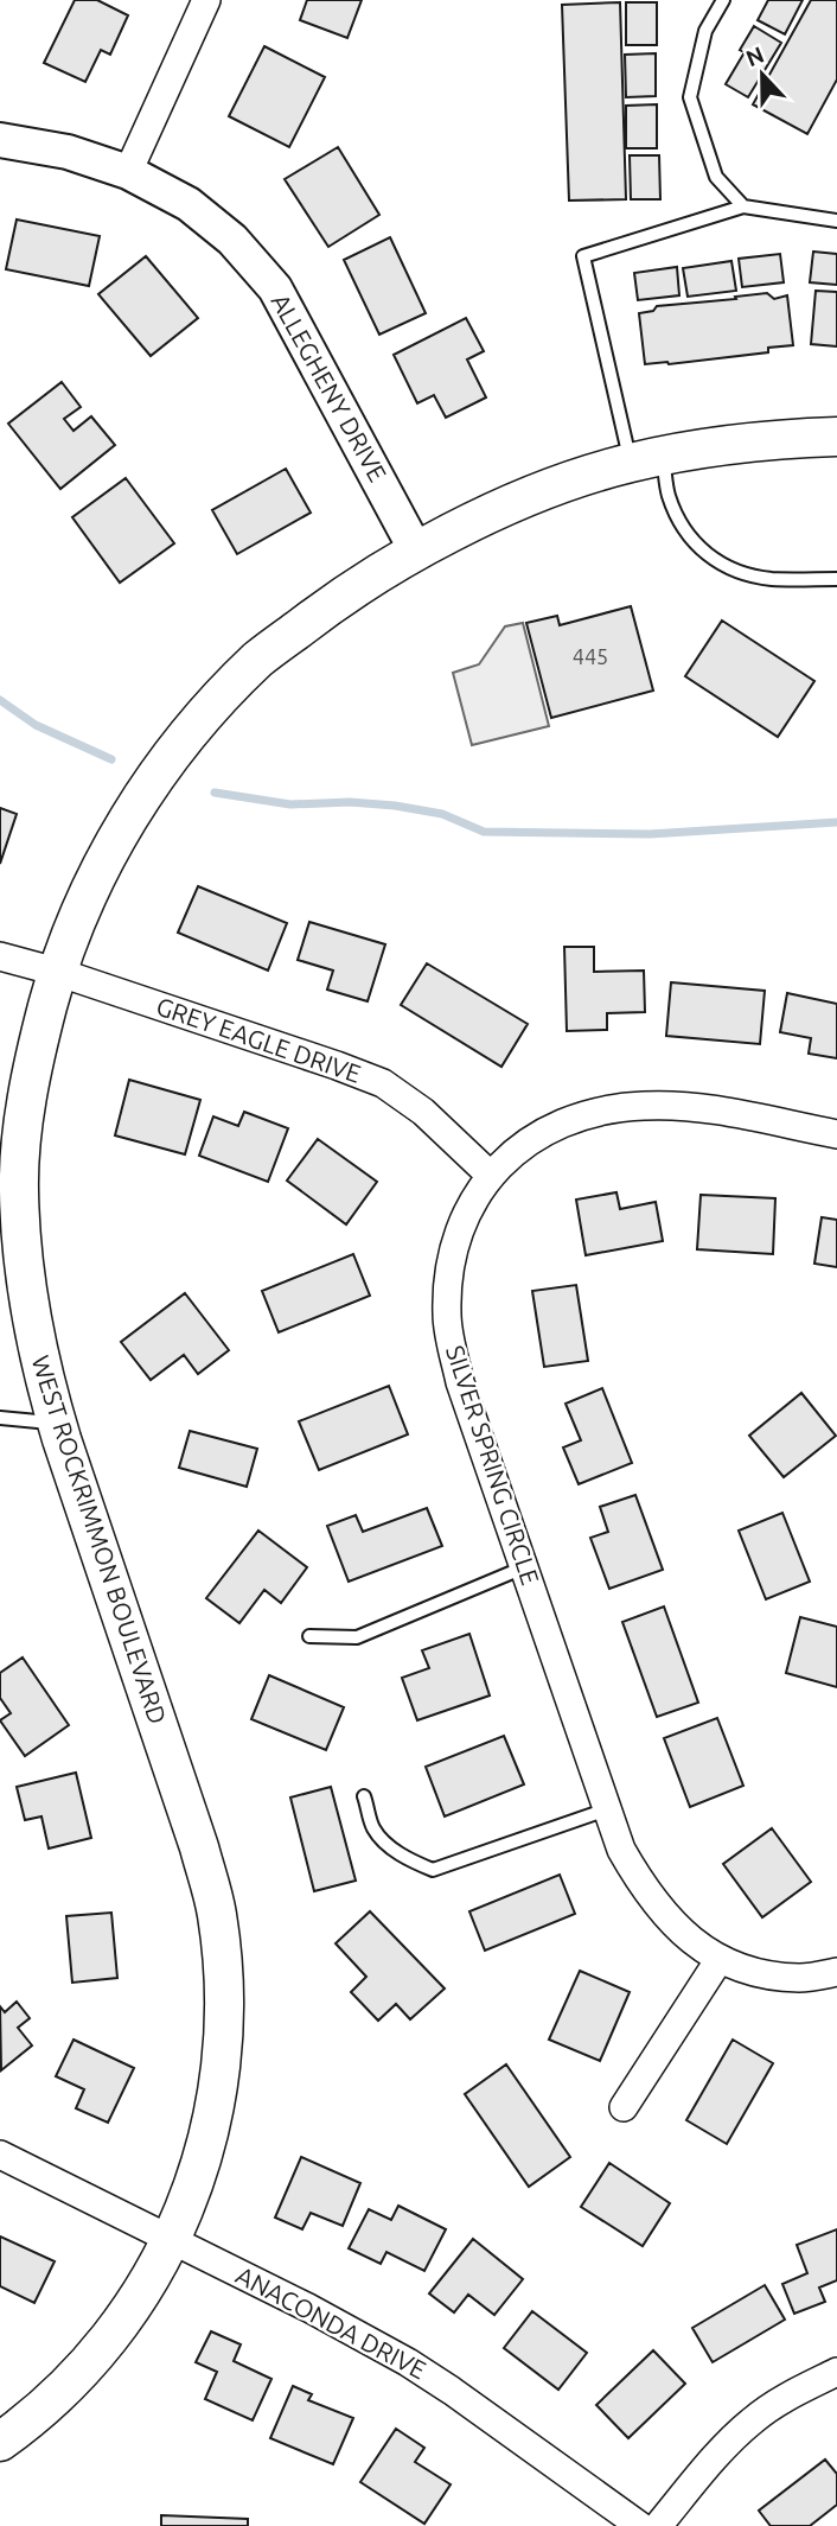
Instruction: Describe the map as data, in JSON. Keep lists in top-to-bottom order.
{
  "streets": {
    "main road": ["WEST ROCKRIMMON BOULEVARD"],
    "street": [
      "ALLEGHENY DRIVE",
      "GREY EAGLE DRIVE",
      "SILVER SPRING CIRCLE",
      "ANACONDA DRIVE"
    ]
  },
  "crossings": [
    ["ALLEGHENY DRIVE", "WEST ROCKRIMMON BOULEVARD"],
    ["GREY EAGLE DRIVE", "SILVER SPRING CIRCLE"],
    ["GREY EAGLE DRIVE", "WEST ROCKRIMMON BOULEVARD"],
    ["WEST ROCKRIMMON BOULEVARD", "ANACONDA DRIVE"]
  ],
  "house_numbers": ["445"],
  "north": "top"
}
